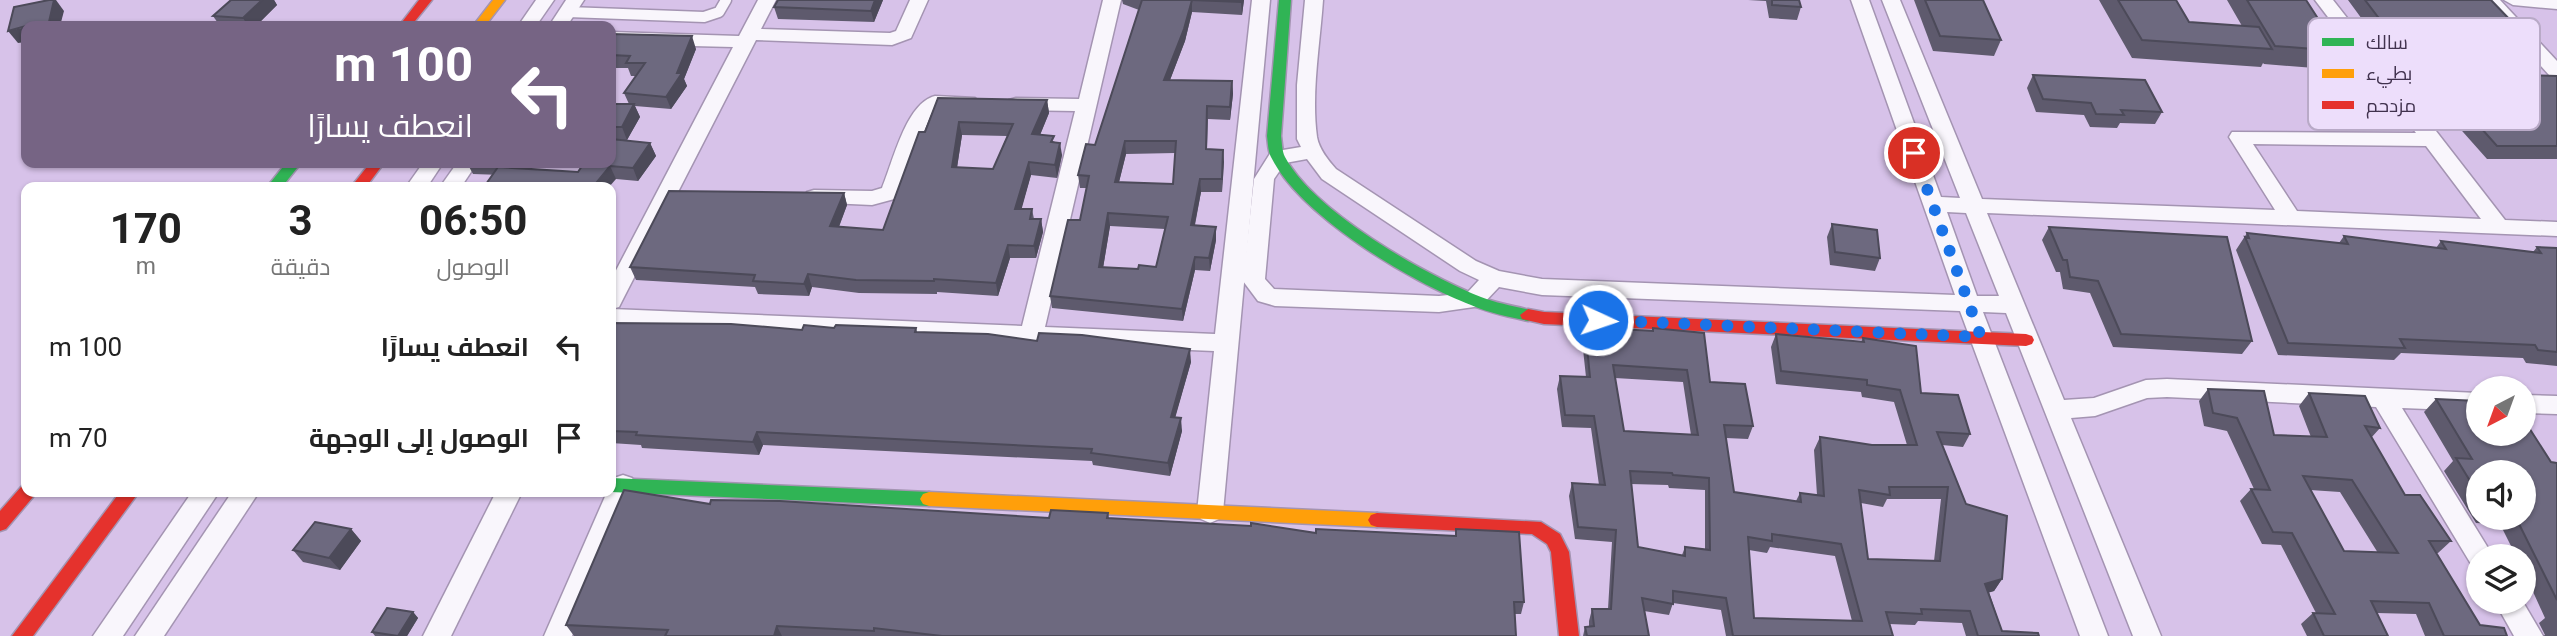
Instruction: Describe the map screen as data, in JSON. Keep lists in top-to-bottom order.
{
  "legend": ["سالك", "بطيء", "مزدحم"],
  "north": "bottom left",
  "page": {
    "turn": ["100 m", "انعطف يسارًا"],
    "eta": [
      "06:50",
      "الوصول",
      "3",
      "دقيقة",
      "170",
      "m"
    ],
    "list": [
      {
        "name": "انعطف يسارًا",
        "value": "100 m"
      },
      {
        "name": "الوصول إلى الوجهة",
        "value": "70 m"
      }
    ]
  }
}
